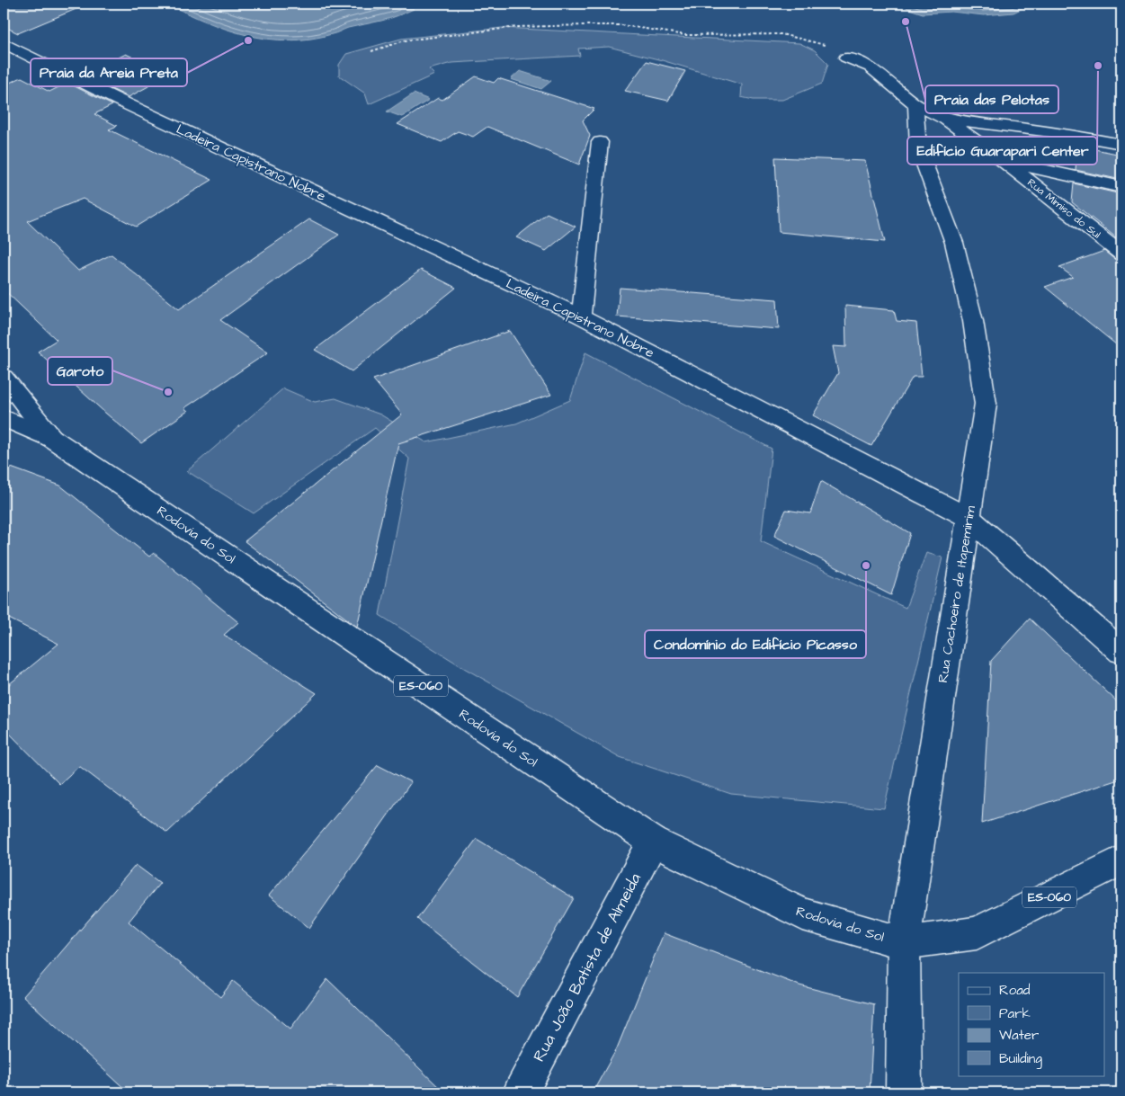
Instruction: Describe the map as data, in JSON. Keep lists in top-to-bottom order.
{
  "streets": {
    "street": [
      "Ladeira Capistrano Nobre",
      "Rua Mimiso do Sul",
      "Rodovia do Sol",
      "Rua Cachoeiro de Itapemirim",
      "ES-060",
      "Rua João Batista de Almeida"
    ]
  },
  "crossings": [
    ["Ladeira Capistrano Nobre", "Rua Cachoeiro de Itapemirim"],
    ["Rua Mimiso do Sul", "Rua Cachoeiro de Itapemirim"],
    ["Rodovia do Sol", "Rua Cachoeiro de Itapemirim"],
    ["Rodovia do Sol", "ES-060"],
    ["Rodovia do Sol", "Rua João Batista de Almeida"],
    ["Rua Cachoeiro de Itapemirim", "ES-060"]
  ],
  "places": [
    "Praia das Pelotas",
    "Praia da Areia Preta",
    "Edifício Guarapari Center",
    "Garoto",
    "Condomínio do Edifício Picasso"
  ],
  "legend": [
    "Road",
    "Park",
    "Water",
    "Building"
  ]
}
